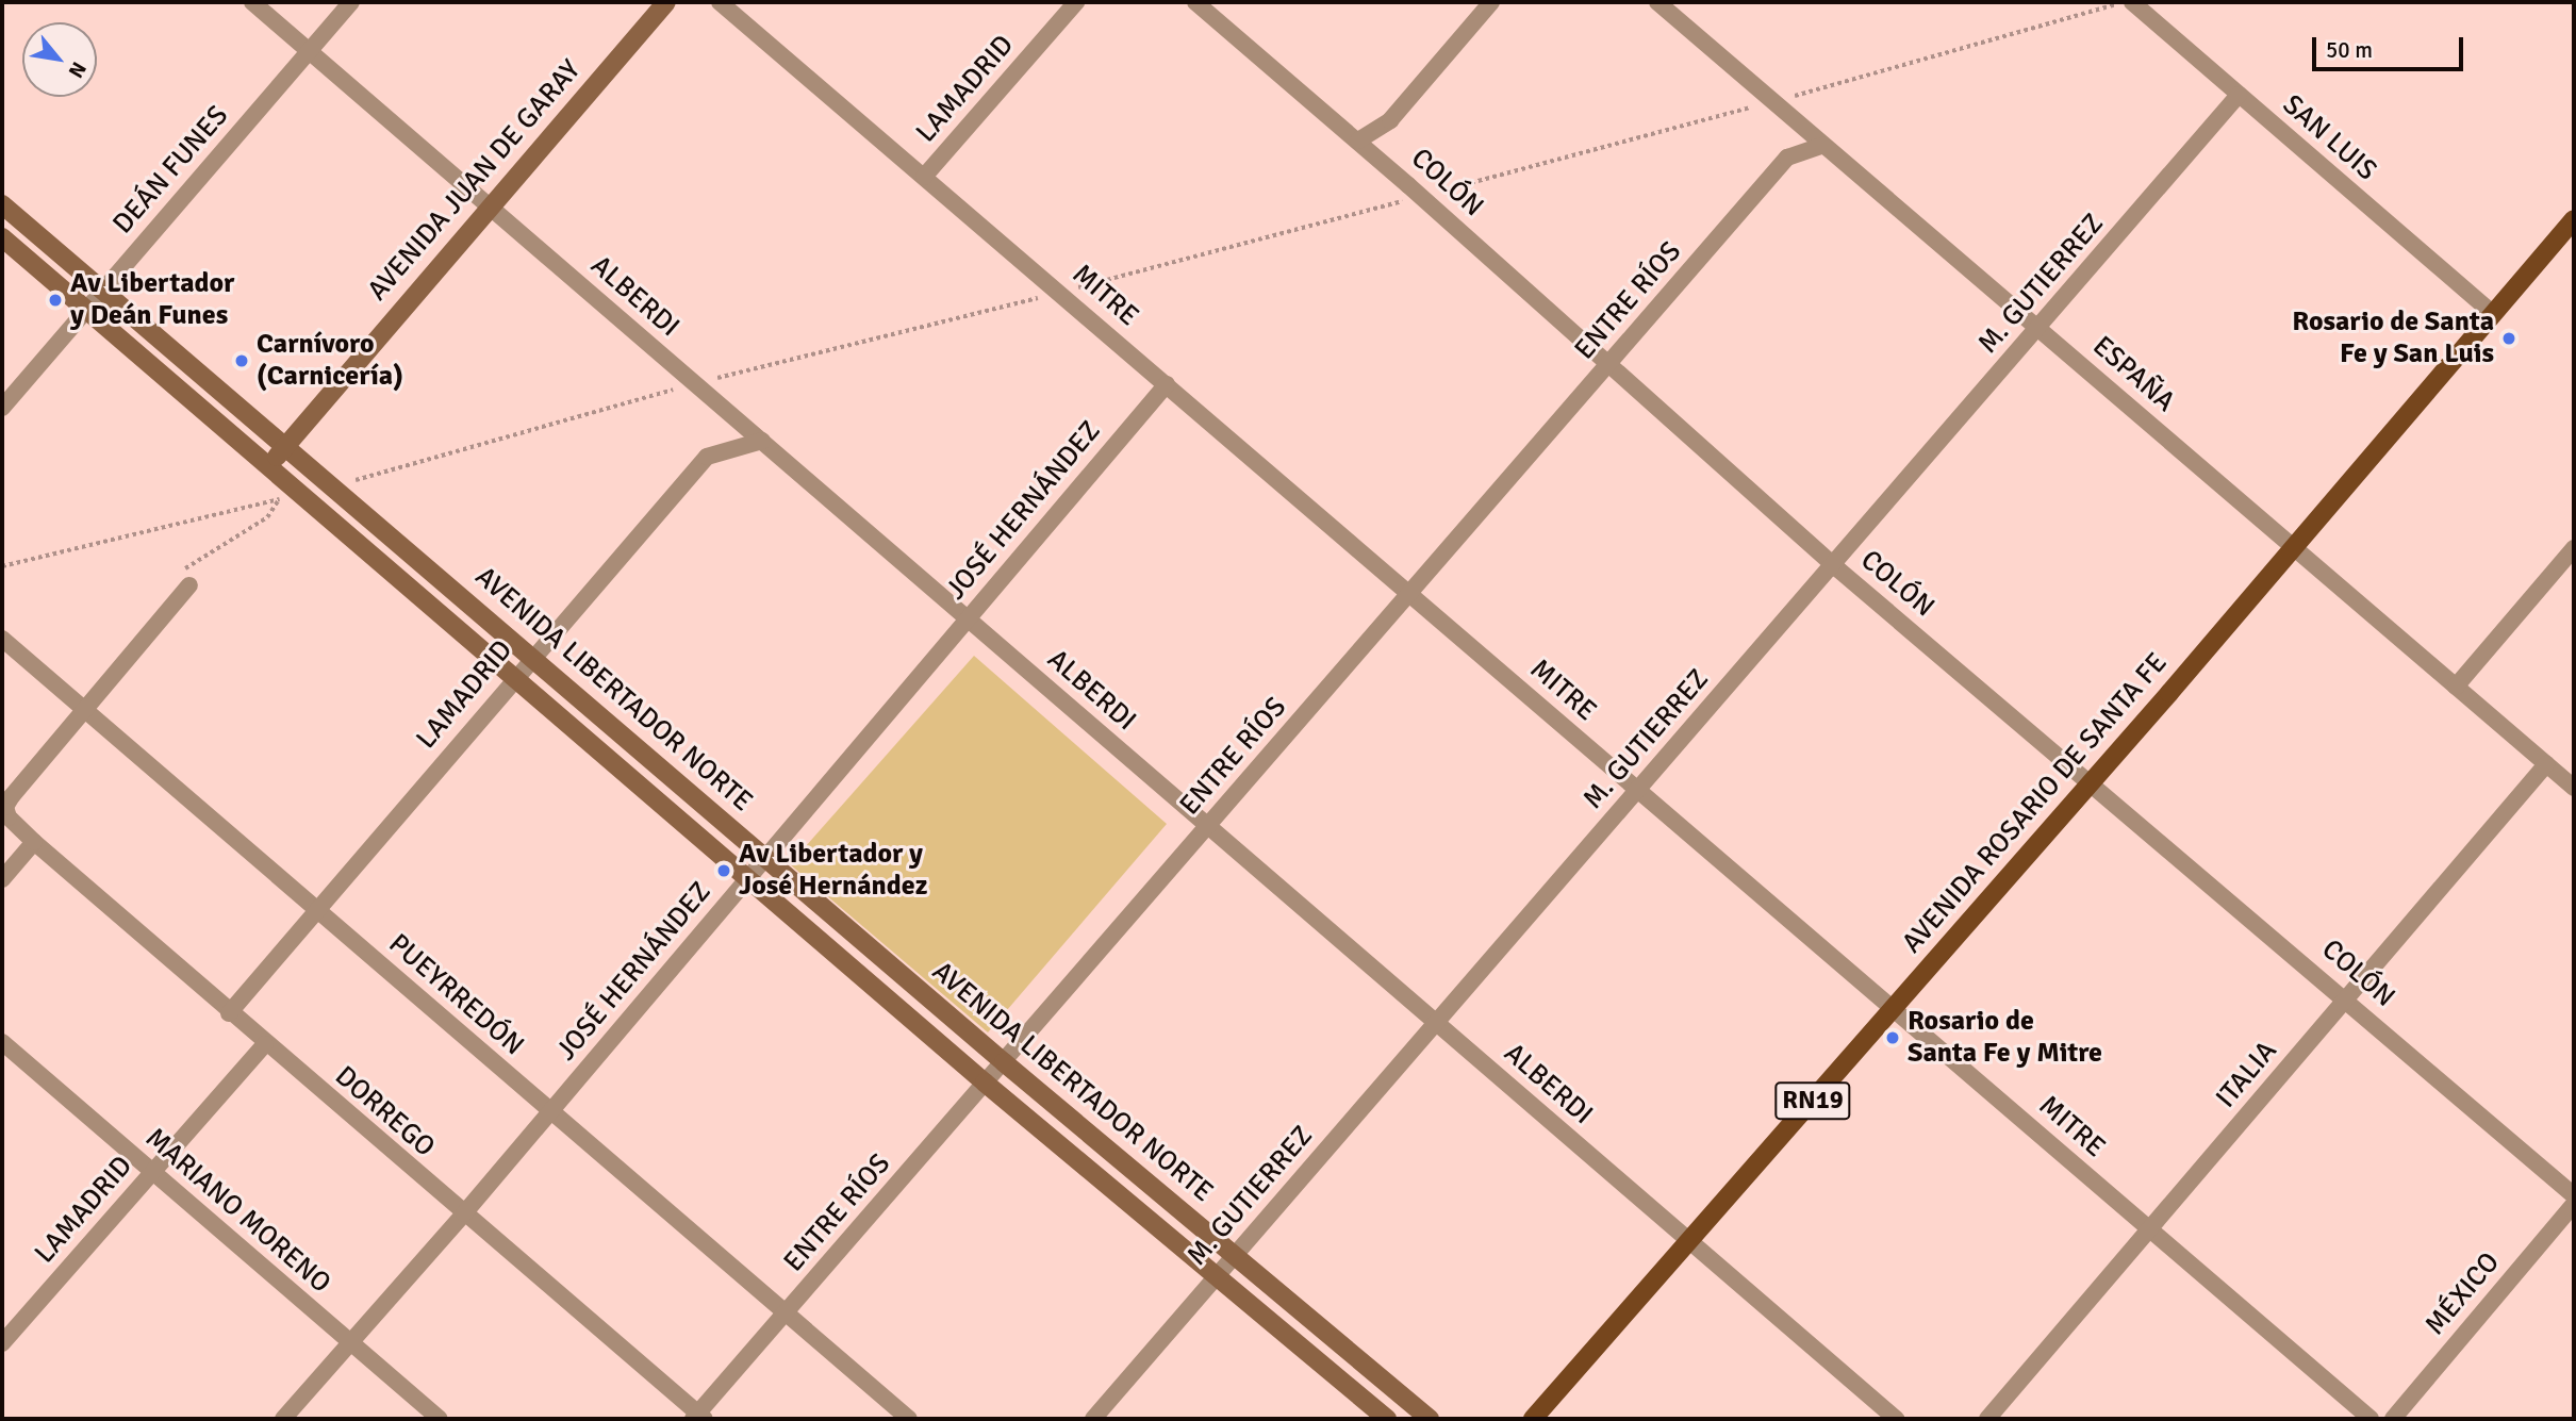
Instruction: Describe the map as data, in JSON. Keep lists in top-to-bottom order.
{
  "streets": {
    "main road": [
      "AVENIDA JUAN DE GARAY",
      "AVENIDA LIBERTADOR NORTE",
      "AVENIDA ROSARIO DE SANTA FE",
      "RN19"
    ],
    "street": [
      "LAMADRID",
      "SAN LUIS",
      "DEÁN FUNES",
      "COLÓN",
      "M. GUTIERREZ",
      "MITRE",
      "ALBERDI",
      "ENTRE RÍOS",
      "ESPAÑA",
      "JOSÉ HERNÁNDEZ",
      "PUEYRREDÓN",
      "ITALIA",
      "DORREGO",
      "MARIANO MORENO",
      "MÉXICO"
    ]
  },
  "crossings": [
    ["LAMADRID", "MITRE"],
    ["LAMADRID", "ALBERDI"],
    ["LAMADRID", "AVENIDA LIBERTADOR NORTE"],
    ["LAMADRID", "PUEYRREDÓN"],
    ["LAMADRID", "DORREGO"],
    ["LAMADRID", "MARIANO MORENO"],
    ["SAN LUIS", "M. GUTIERREZ"],
    ["SAN LUIS", "AVENIDA ROSARIO DE SANTA FE"],
    ["DEÁN FUNES", "ALBERDI"],
    ["DEÁN FUNES", "AVENIDA LIBERTADOR NORTE"],
    ["AVENIDA JUAN DE GARAY", "ALBERDI"],
    ["AVENIDA JUAN DE GARAY", "AVENIDA LIBERTADOR NORTE"],
    ["COLÓN", "M. GUTIERREZ"],
    ["COLÓN", "ENTRE RÍOS"],
    ["COLÓN", "AVENIDA ROSARIO DE SANTA FE"],
    ["COLÓN", "ITALIA"],
    ["M. GUTIERREZ", "MITRE"],
    ["M. GUTIERREZ", "ALBERDI"],
    ["M. GUTIERREZ", "ESPAÑA"],
    ["M. GUTIERREZ", "AVENIDA LIBERTADOR NORTE"],
    ["MITRE", "ENTRE RÍOS"],
    ["MITRE", "JOSÉ HERNÁNDEZ"],
    ["MITRE", "AVENIDA ROSARIO DE SANTA FE"],
    ["MITRE", "ITALIA"],
    ["ALBERDI", "ENTRE RÍOS"],
    ["ALBERDI", "JOSÉ HERNÁNDEZ"],
    ["ALBERDI", "AVENIDA ROSARIO DE SANTA FE"],
    ["ENTRE RÍOS", "ESPAÑA"],
    ["ENTRE RÍOS", "AVENIDA LIBERTADOR NORTE"],
    ["ENTRE RÍOS", "PUEYRREDÓN"],
    ["ENTRE RÍOS", "DORREGO"],
    ["ESPAÑA", "AVENIDA ROSARIO DE SANTA FE"],
    ["ESPAÑA", "ITALIA"],
    ["JOSÉ HERNÁNDEZ", "AVENIDA LIBERTADOR NORTE"],
    ["JOSÉ HERNÁNDEZ", "PUEYRREDÓN"],
    ["JOSÉ HERNÁNDEZ", "DORREGO"],
    ["JOSÉ HERNÁNDEZ", "MARIANO MORENO"]
  ],
  "places": [
    "Av Libertador y Deán Funes",
    "Rosario de Santa Fe y San Luis",
    "Carnívoro (Carnicería)",
    "Av Libertador y José Hernández",
    "Rosario de Santa Fe y Mitre"
  ],
  "scale_bar": "50 m",
  "north": "bottom right"
}
